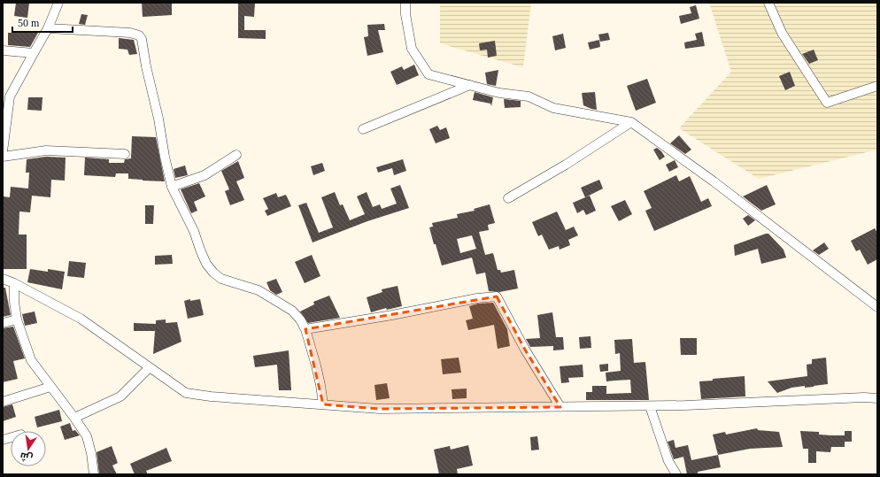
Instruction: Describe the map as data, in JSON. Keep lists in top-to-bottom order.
{
  "scale_bar": "50 m",
  "north": "bottom"
}
